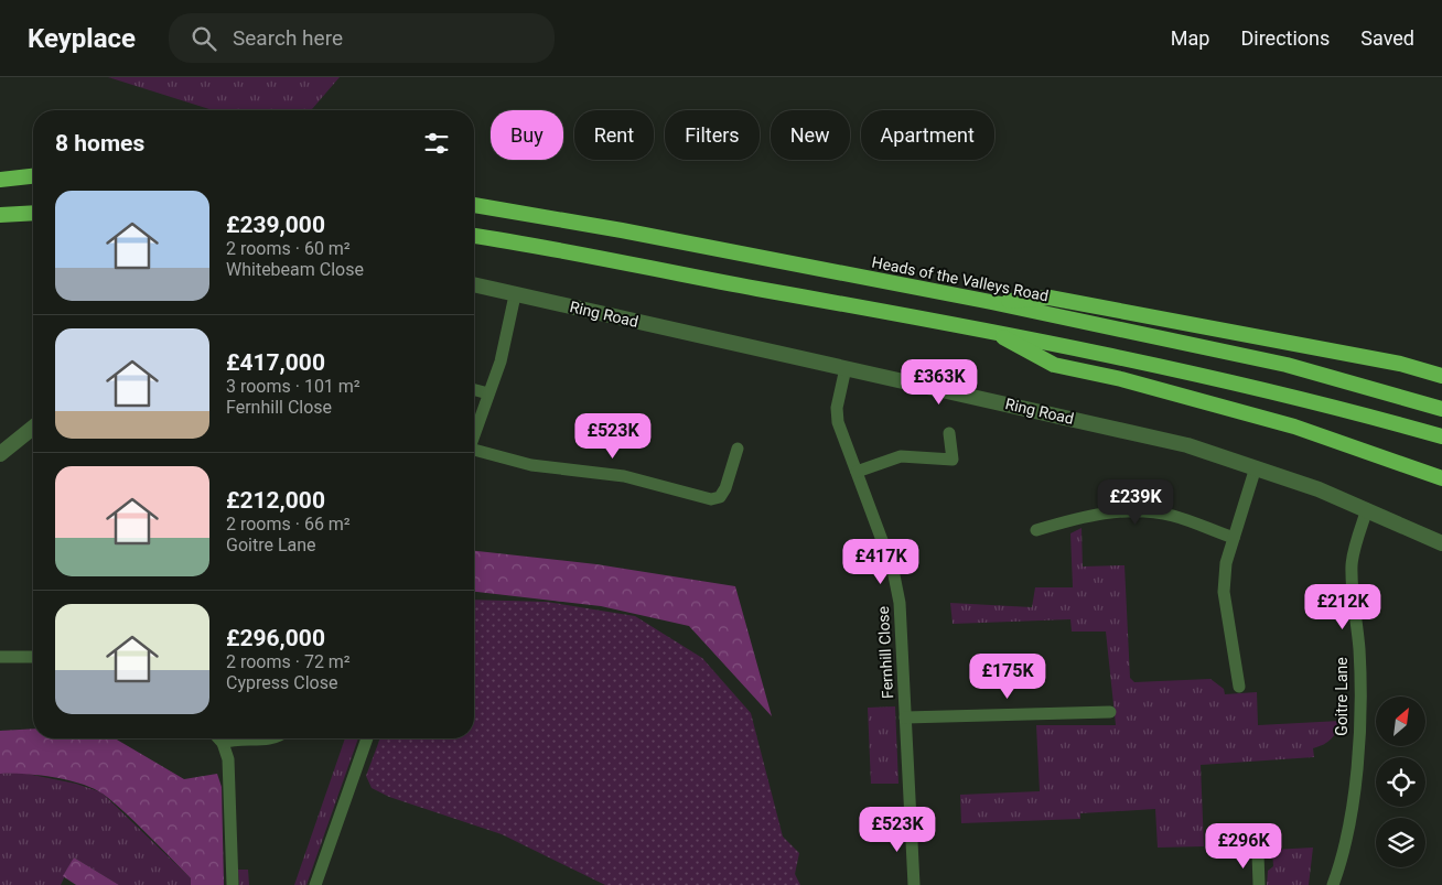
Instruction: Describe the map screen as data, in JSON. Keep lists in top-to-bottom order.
{
  "streets": {
    "highway": ["Heads of the Valleys Road"],
    "street": ["Ring Road", "Fernhill Close", "Goitre Lane"]
  },
  "crossings": [
    ["Ring Road", "Fernhill Close"],
    ["Ring Road", "Goitre Lane"]
  ],
  "north": "top right",
  "page": {
    "header": "Keyplace",
    "search": "Search here",
    "nav": ["Map", "Directions", "Saved"],
    "chip": [
      "Buy",
      "Rent",
      "Filters",
      "New",
      "Apartment"
    ],
    "heading": "8 homes",
    "list": [
      {
        "name": "£239,000",
        "note": "2 rooms · 60 m² · Whitebeam Close"
      },
      {
        "name": "£417,000",
        "note": "3 rooms · 101 m² · Fernhill Close"
      },
      {
        "name": "£212,000",
        "note": "2 rooms · 66 m² · Goitre Lane"
      },
      {
        "name": "£296,000",
        "note": "2 rooms · 72 m² · Cypress Close"
      }
    ],
    "price": [
      "£363K",
      "£523K",
      "£239K",
      "£417K",
      "£212K",
      "£175K",
      "£523K",
      "£296K"
    ]
  }
}
